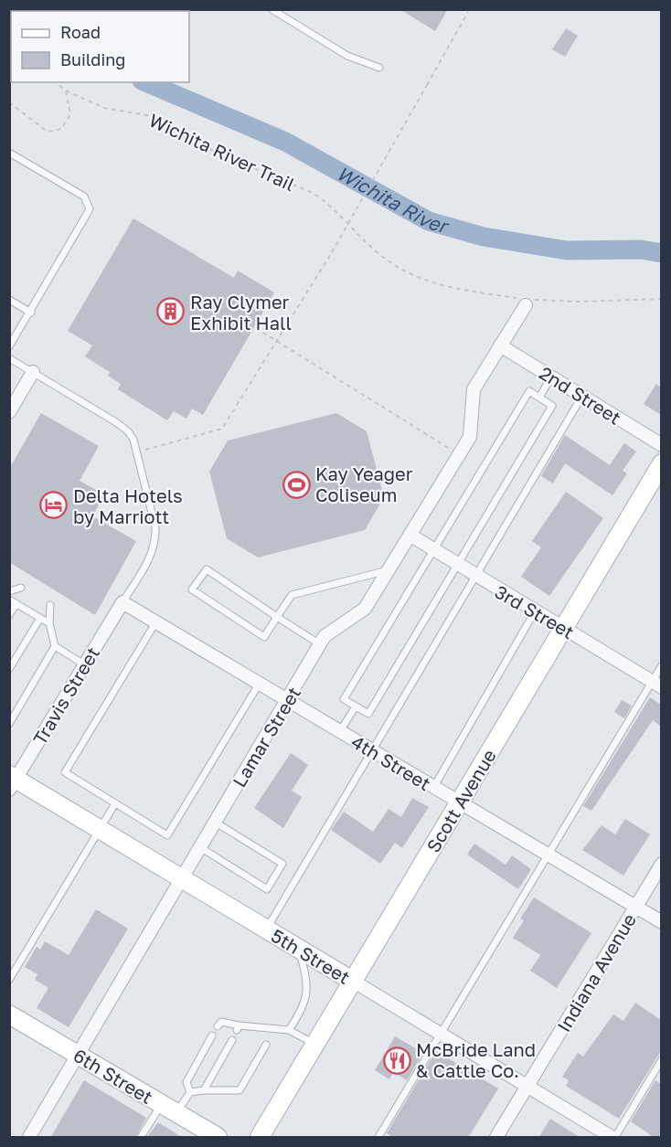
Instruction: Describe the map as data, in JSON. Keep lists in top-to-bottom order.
{
  "streets": {
    "main road": ["Scott Avenue", "5th Street", "6th Street"],
    "street": [
      "2nd Street",
      "3rd Street",
      "Travis Street",
      "Lamar Street",
      "4th Street",
      "Indiana Avenue"
    ],
    "path": ["Wichita River Trail"]
  },
  "crossings": [
    ["Wichita River Trail", "Lamar Street"],
    ["2nd Street", "Lamar Street"],
    ["3rd Street", "Lamar Street"],
    ["3rd Street", "Scott Avenue"],
    ["Travis Street", "4th Street"],
    ["Travis Street", "5th Street"],
    ["Lamar Street", "4th Street"],
    ["Lamar Street", "5th Street"],
    ["Lamar Street", "6th Street"],
    ["4th Street", "Scott Avenue"],
    ["4th Street", "Indiana Avenue"],
    ["Scott Avenue", "5th Street"],
    ["5th Street", "Indiana Avenue"]
  ],
  "water": ["Wichita River"],
  "places": {
    "building": ["Ray Clymer Exhibit Hall"],
    "sports": ["Kay Yeager Coliseum"],
    "hotel": ["Delta Hotels by Marriott"],
    "restaurant": ["McBride Land & Cattle Co."]
  },
  "legend": ["Road", "Building"]
}
